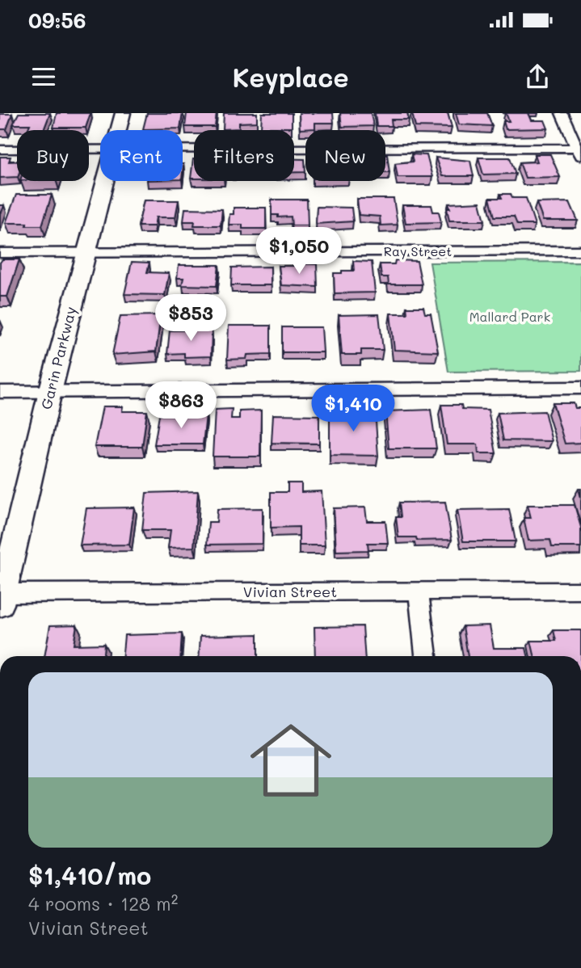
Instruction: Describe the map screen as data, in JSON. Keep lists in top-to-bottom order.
{
  "streets": {
    "street": ["Ray Street", "Garin Parkway", "Vivian Street"]
  },
  "crossings": [
    ["Ray Street", "Garin Parkway"],
    ["Garin Parkway", "Vivian Street"]
  ],
  "parks": ["Mallard Park"],
  "page": {
    "status": "09:56",
    "header": "Keyplace",
    "chip": [
      "Buy",
      "Rent",
      "Filters",
      "New"
    ],
    "price": [
      "$1,050",
      "$853",
      "$863",
      "$1,410"
    ],
    "list": [
      {
        "name": "$1,410/mo",
        "note": "4 rooms · 128 m² · Vivian Street"
      }
    ]
  }
}
